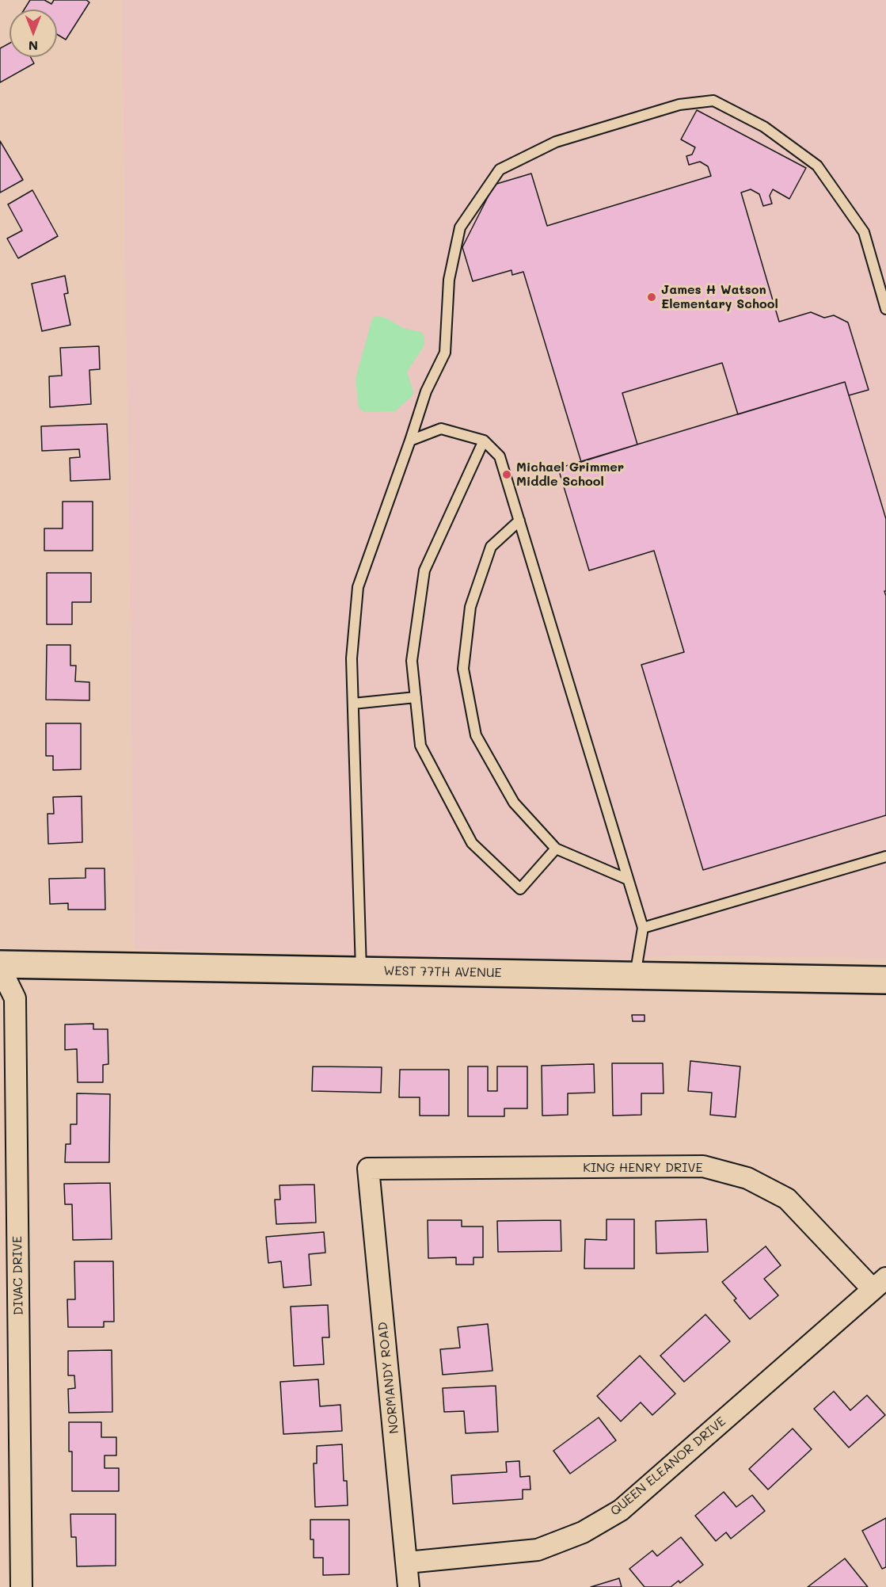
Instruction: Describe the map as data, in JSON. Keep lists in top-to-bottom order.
{
  "streets": {
    "street": [
      "WEST 77TH AVENUE",
      "KING HENRY DRIVE",
      "DIVAC DRIVE",
      "NORMANDY ROAD",
      "QUEEN ELEANOR DRIVE"
    ]
  },
  "crossings": [
    ["WEST 77TH AVENUE", "DIVAC DRIVE"],
    ["KING HENRY DRIVE", "NORMANDY ROAD"],
    ["KING HENRY DRIVE", "QUEEN ELEANOR DRIVE"],
    ["NORMANDY ROAD", "QUEEN ELEANOR DRIVE"]
  ],
  "places": ["James H Watson Elementary School", "Michael Grimmer Middle School"],
  "north": "bottom"
}
